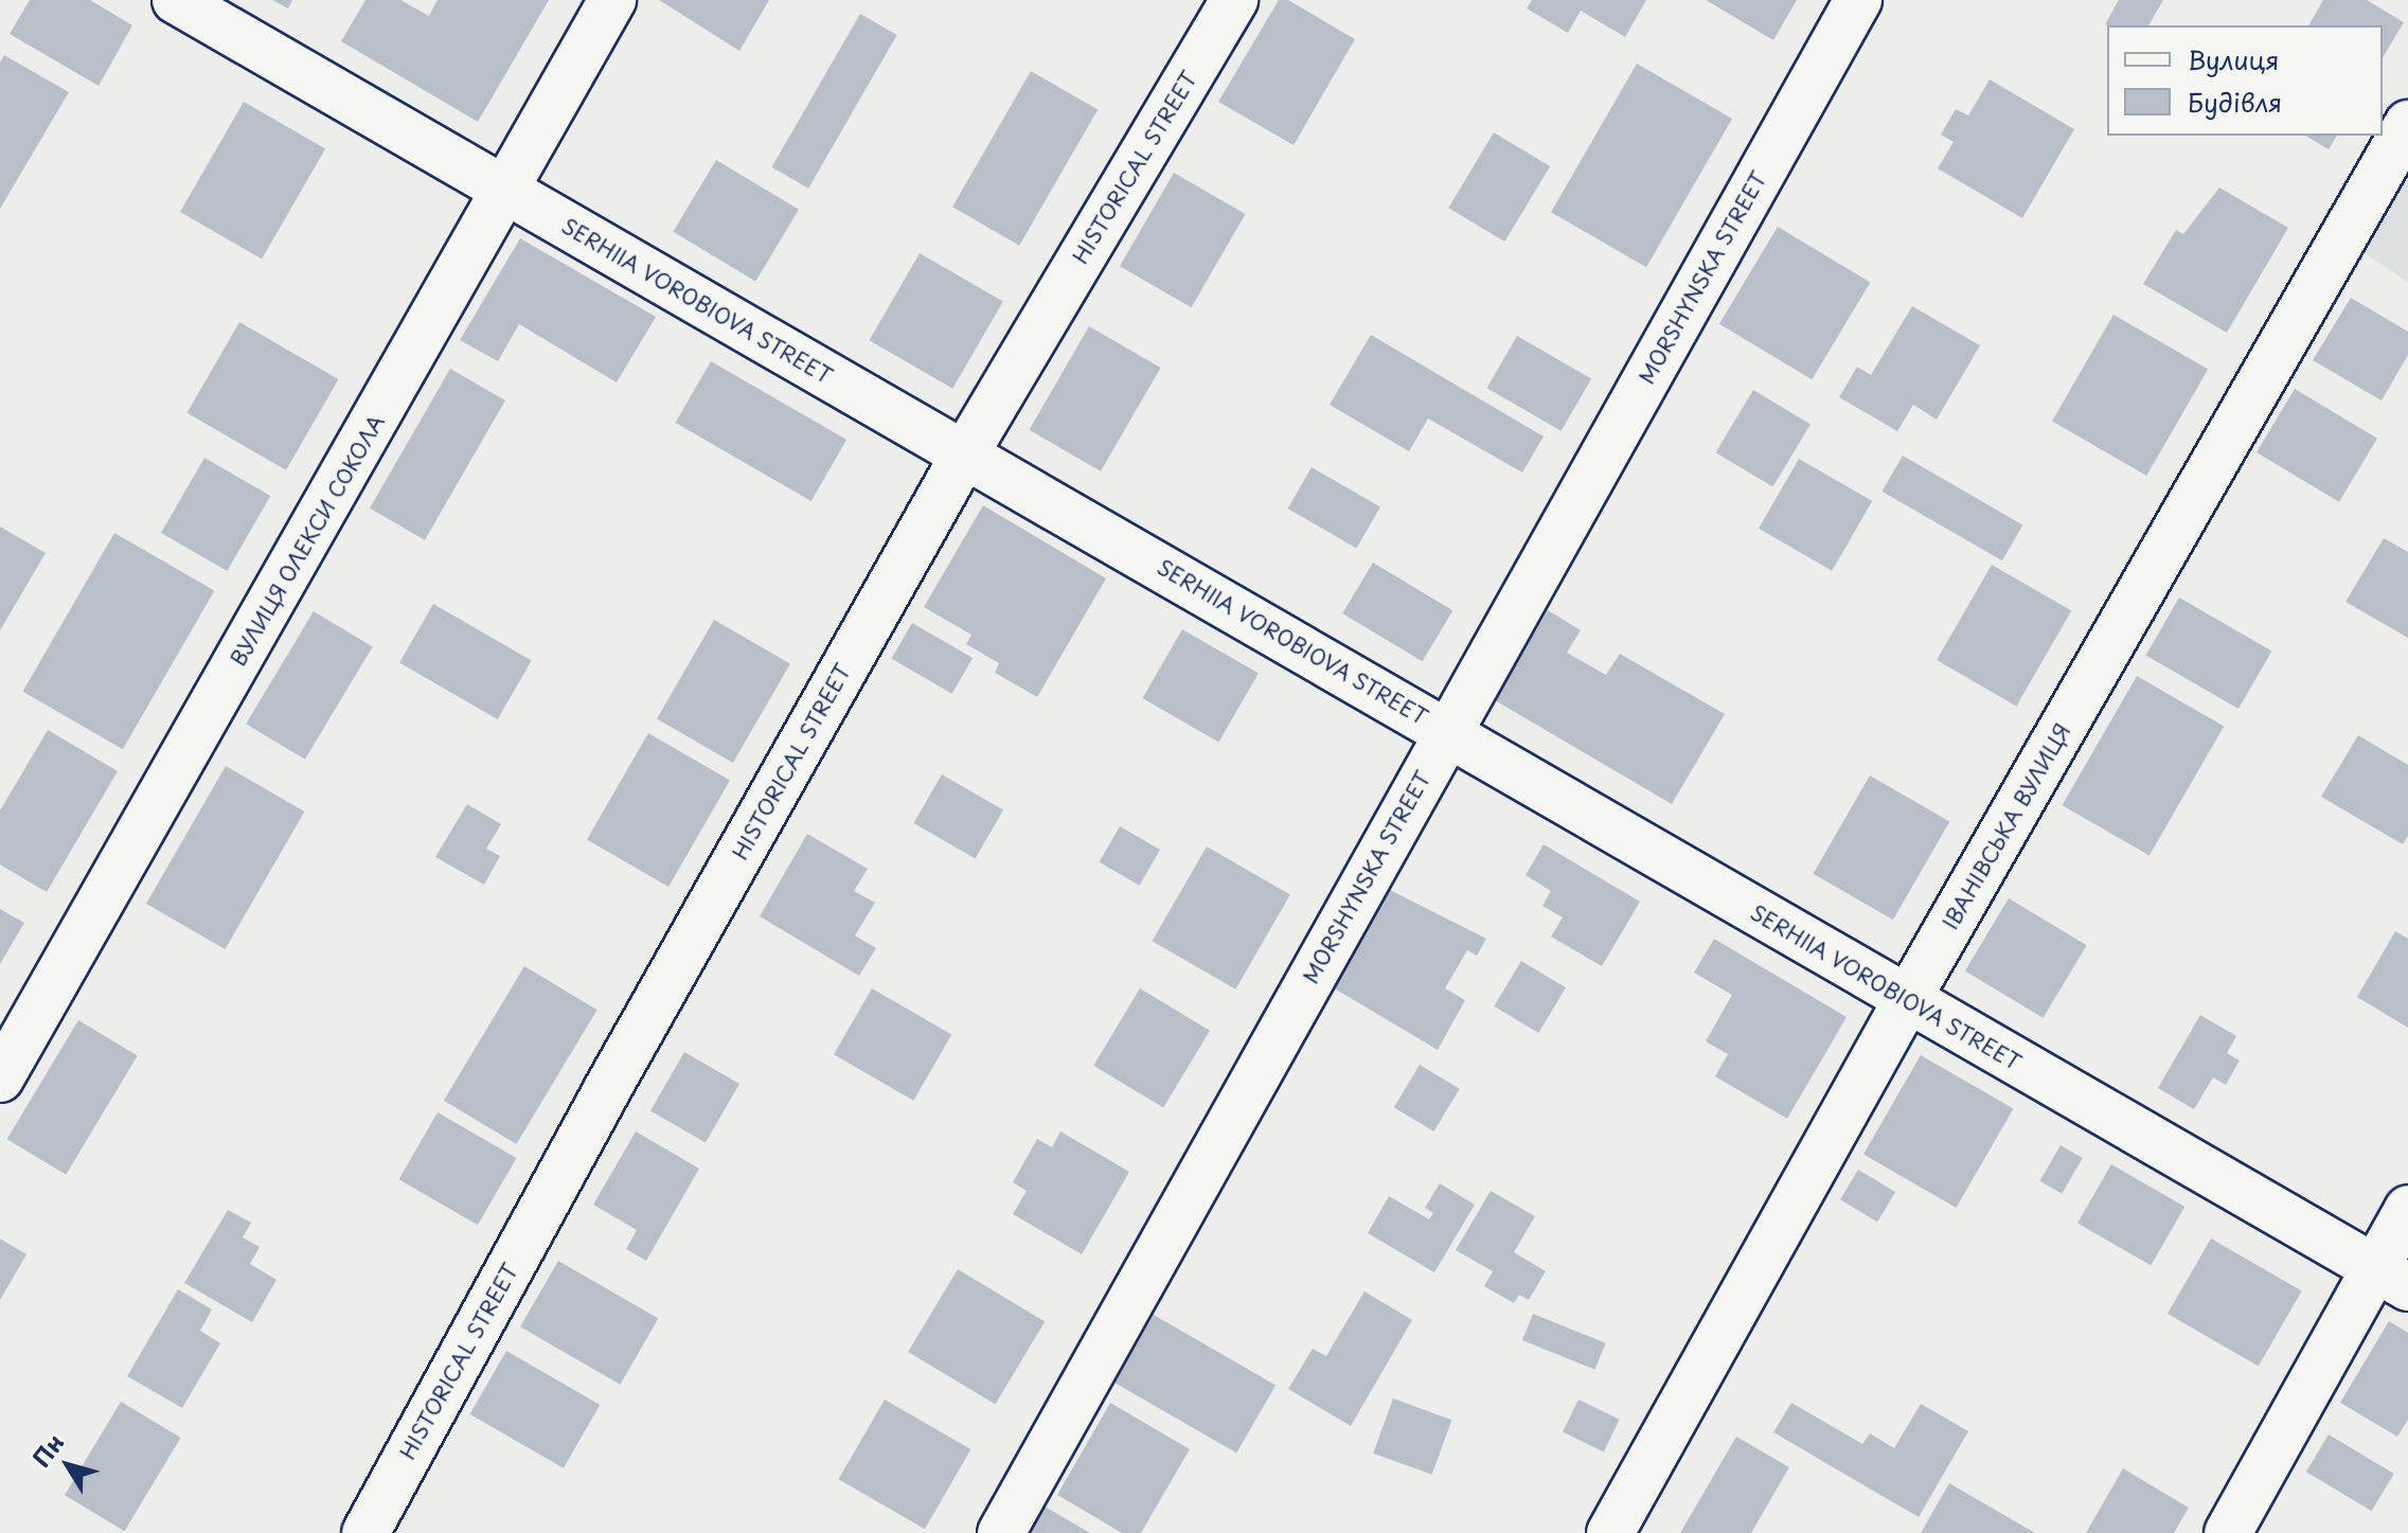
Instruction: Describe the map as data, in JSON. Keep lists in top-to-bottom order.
{
  "streets": {
    "street": [
      "HISTORICAL STREET",
      "MORSHYNSKA STREET",
      "SERHIIA VOROBIOVA STREET",
      "ВУЛИЦЯ ОЛЕКСИ СОКОЛА",
      "ІВАНІВСЬКА ВУЛИЦЯ"
    ]
  },
  "crossings": [
    ["HISTORICAL STREET", "SERHIIA VOROBIOVA STREET"],
    ["MORSHYNSKA STREET", "SERHIIA VOROBIOVA STREET"],
    ["SERHIIA VOROBIOVA STREET", "ВУЛИЦЯ ОЛЕКСИ СОКОЛА"],
    ["SERHIIA VOROBIOVA STREET", "ІВАНІВСЬКА ВУЛИЦЯ"]
  ],
  "legend": ["Вулиця", "Будівля"],
  "north": "top left"
}
